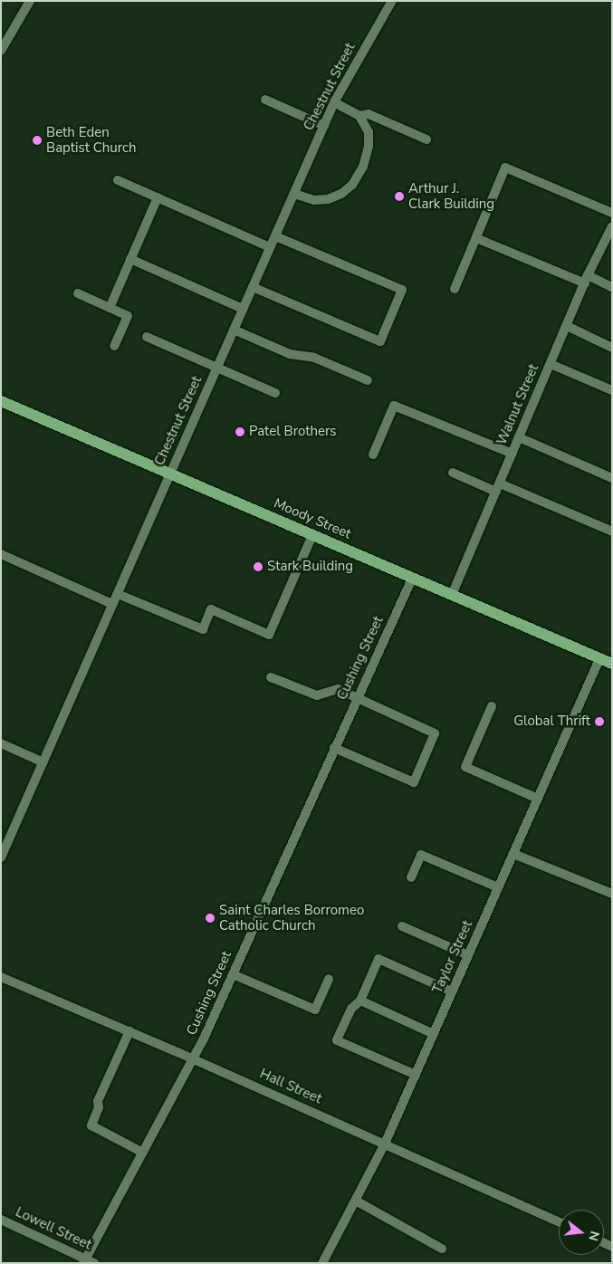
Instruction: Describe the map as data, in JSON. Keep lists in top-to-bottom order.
{
  "streets": {
    "main road": ["Moody Street"],
    "street": [
      "Chestnut Street",
      "Walnut Street",
      "Cushing Street",
      "Taylor Street",
      "Hall Street",
      "Lowell Street"
    ]
  },
  "crossings": [
    ["Chestnut Street", "Moody Street"],
    ["Walnut Street", "Moody Street"],
    ["Moody Street", "Cushing Street"],
    ["Moody Street", "Taylor Street"],
    ["Cushing Street", "Hall Street"],
    ["Cushing Street", "Lowell Street"],
    ["Taylor Street", "Hall Street"]
  ],
  "places": [
    "Beth Eden Baptist Church",
    "Arthur J. Clark Building",
    "Patel Brothers",
    "Stark Building",
    "Global Thrift",
    "Saint Charles Borromeo Catholic Church"
  ],
  "north": "right"
}
